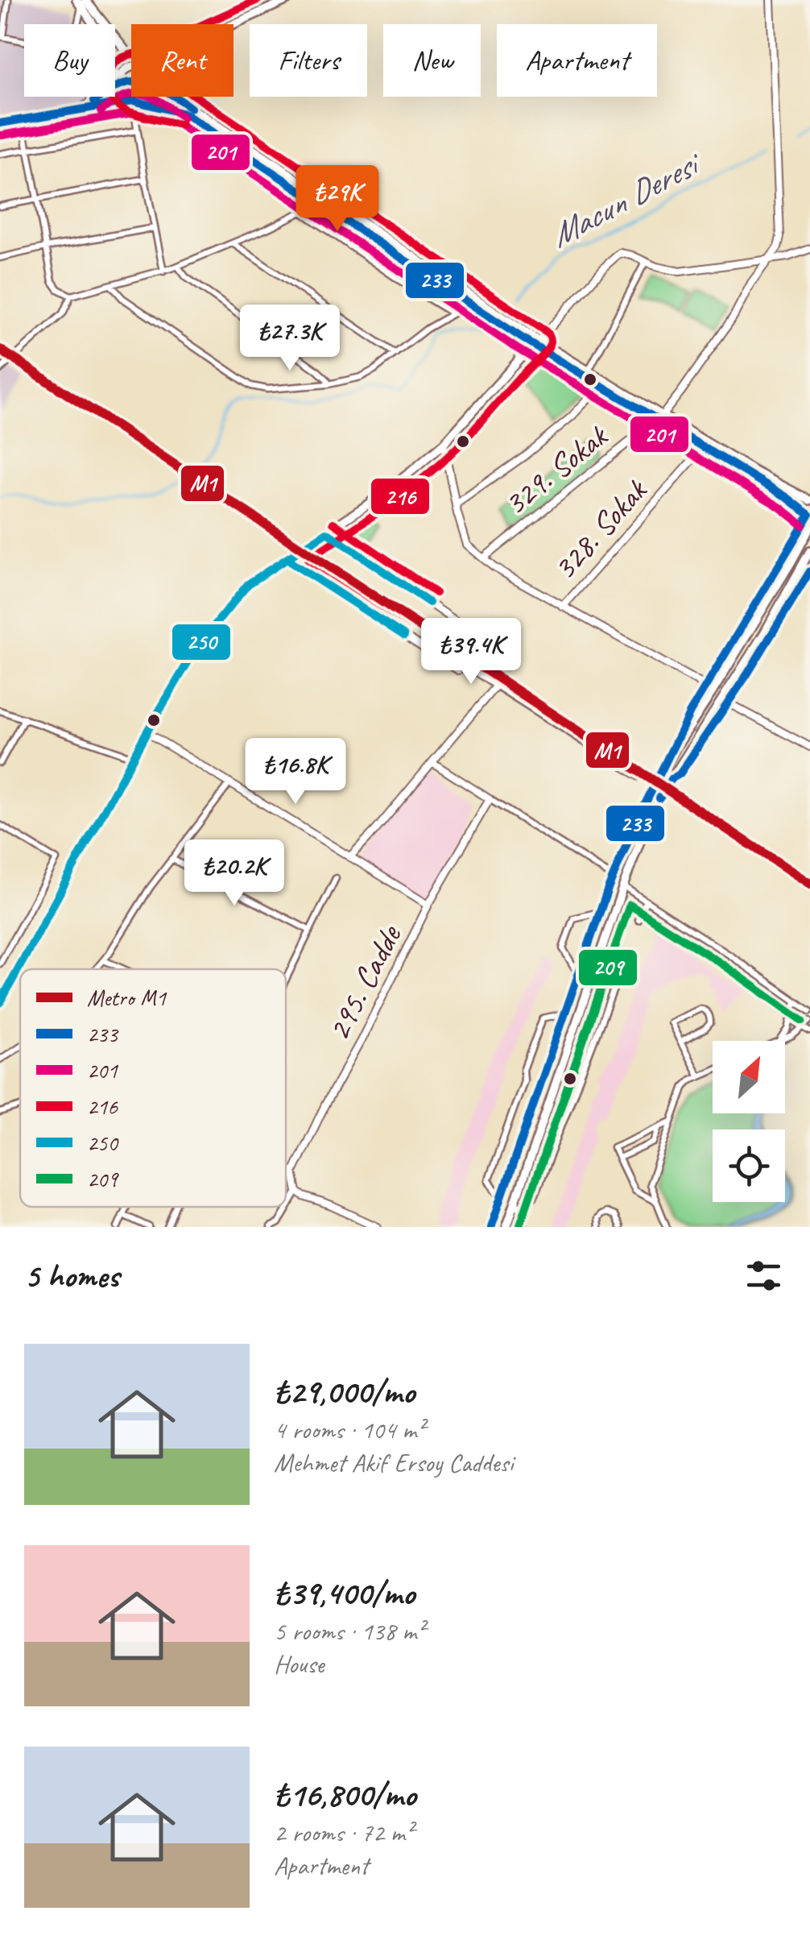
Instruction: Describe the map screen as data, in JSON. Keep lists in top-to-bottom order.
{
  "streets": {
    "street": ["329. Sokak", "328. Sokak", "295. Cadde"]
  },
  "water": ["Macun Deresi"],
  "lines": [
    "transit line 216",
    "transit line 233",
    "transit line 201",
    "metro line M1",
    "transit line 250",
    "transit line 209"
  ],
  "legend": [
    "Metro M1",
    "233",
    "201",
    "216",
    "250",
    "209"
  ],
  "north": "top right",
  "page": {
    "chip": [
      "Buy",
      "Rent",
      "Filters",
      "New",
      "Apartment"
    ],
    "price": [
      "₺29K",
      "₺27.3K",
      "₺39.4K",
      "₺16.8K",
      "₺20.2K"
    ],
    "heading": "5 homes",
    "list": [
      {
        "name": "₺29,000/mo",
        "note": "4 rooms · 104 m² · Mehmet Akif Ersoy Caddesi"
      },
      {
        "name": "₺39,400/mo",
        "note": "5 rooms · 138 m² · House"
      },
      {
        "name": "₺16,800/mo",
        "note": "2 rooms · 72 m² · Apartment"
      }
    ]
  }
}
